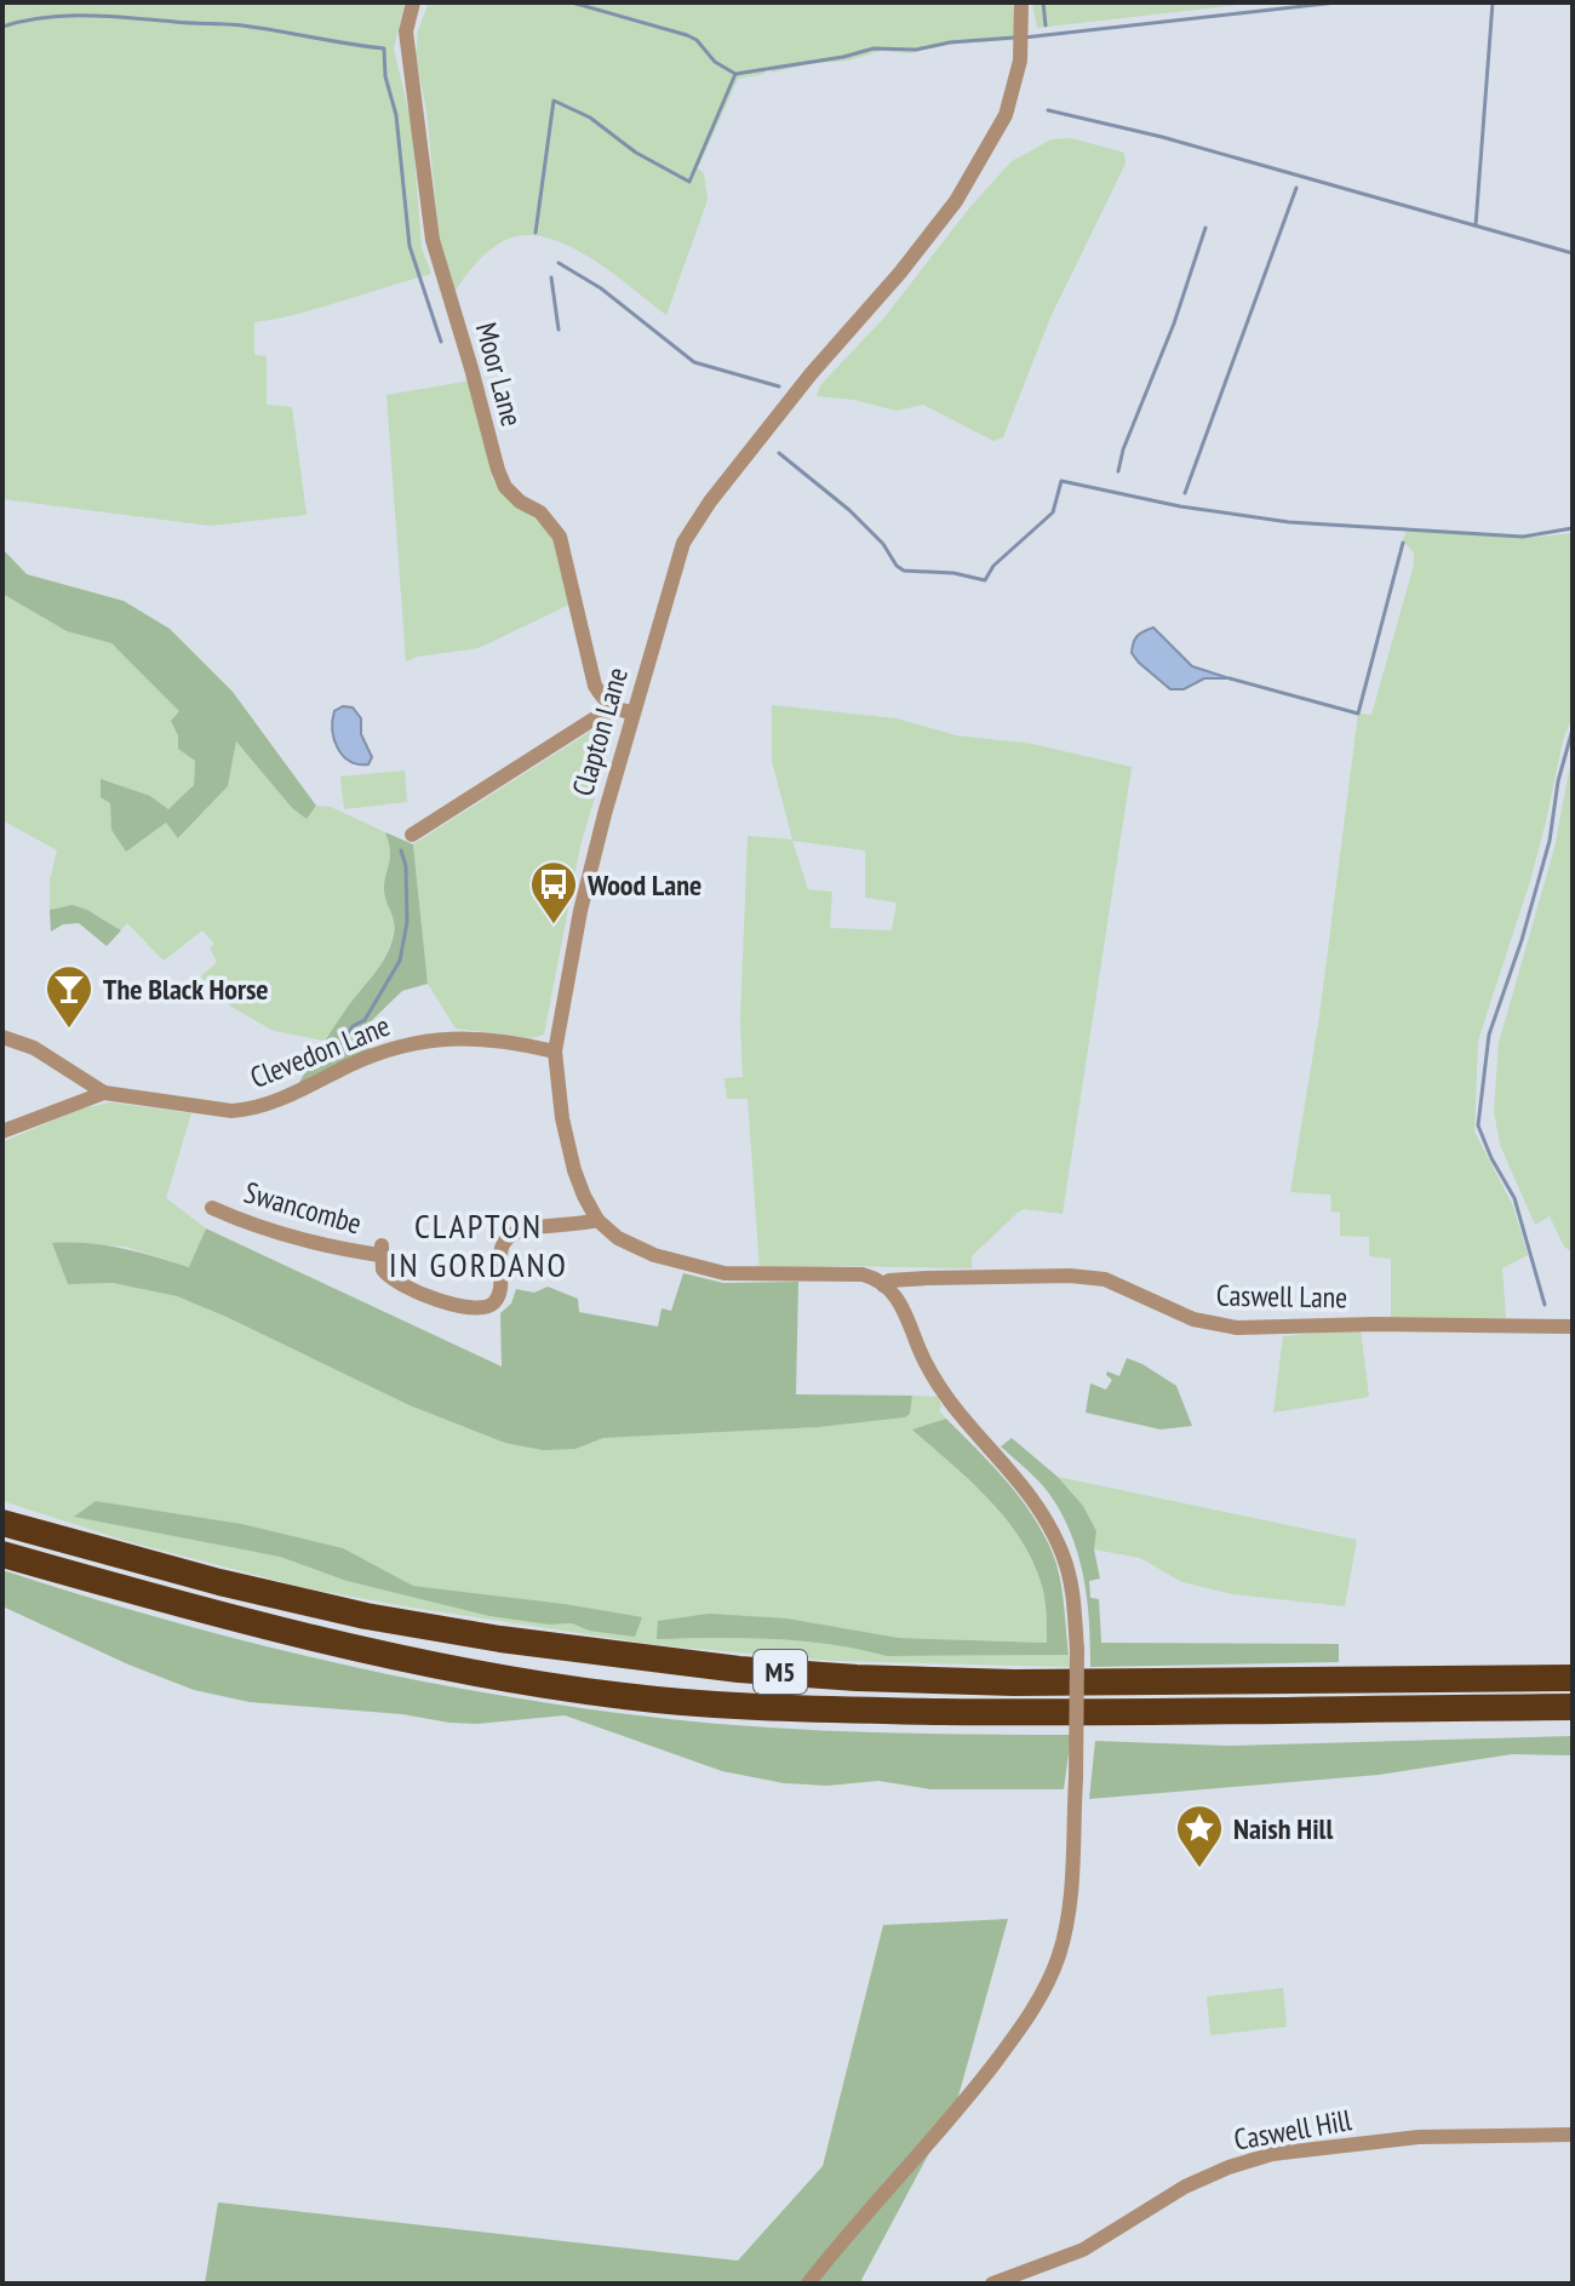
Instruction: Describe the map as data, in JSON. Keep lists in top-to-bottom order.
{
  "streets": {
    "highway": ["M5"],
    "street": [
      "Moor Lane",
      "Clapton Lane",
      "Clevedon Lane",
      "Swancombe",
      "Caswell Lane",
      "Caswell Hill"
    ]
  },
  "crossings": [
    ["Moor Lane", "Clapton Lane"],
    ["Clapton Lane", "Clevedon Lane"],
    ["Clapton Lane", "Swancombe"]
  ],
  "districts": ["CLAPTON IN GORDANO"],
  "places": {
    "bus stop": ["Wood Lane"],
    "bar": ["The Black Horse"],
    "place": ["Naish Hill"]
  }
}
